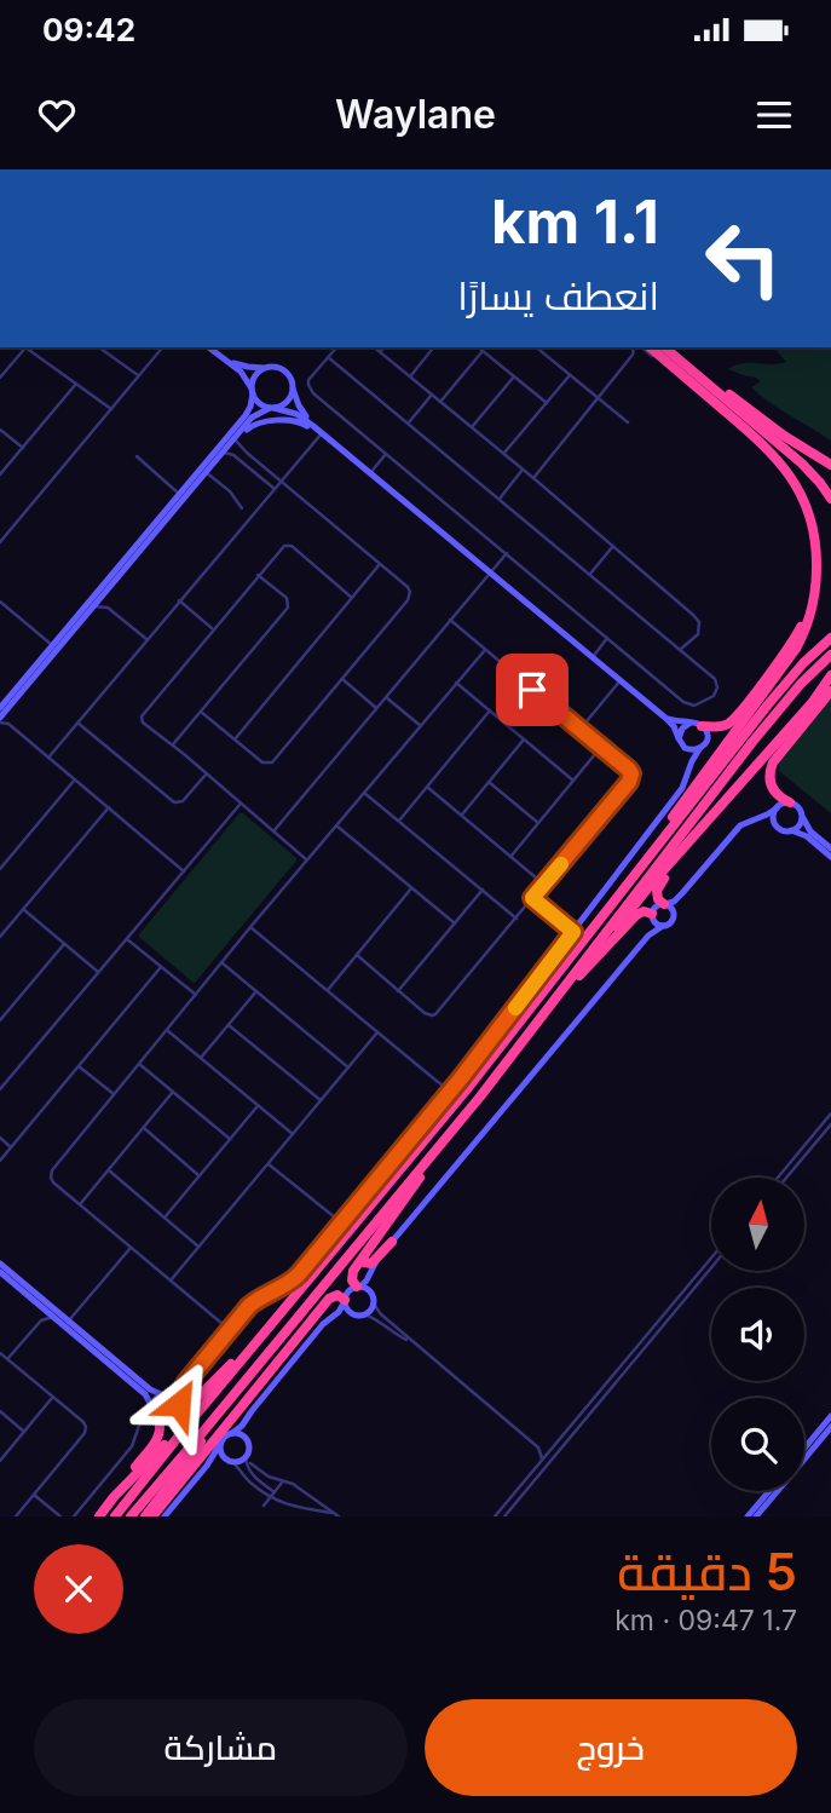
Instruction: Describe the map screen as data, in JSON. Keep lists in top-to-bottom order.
{
  "north": "top",
  "page": {
    "status": "09:42",
    "header": "Waylane",
    "turn": ["1.1 km", "انعطف يسارًا"],
    "heading": ["5 دقيقة", "1.7 km · 09:47"],
    "buttons": ["خروج", "مشاركة"]
  }
}
